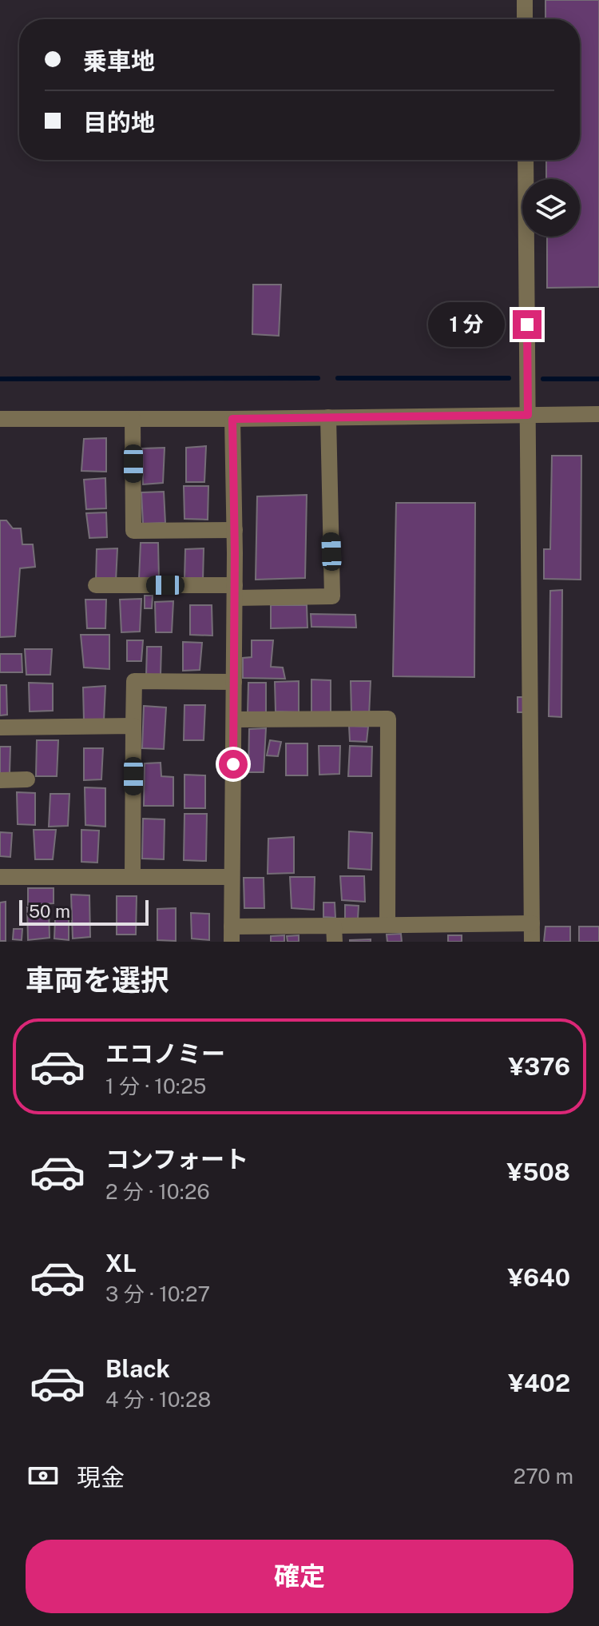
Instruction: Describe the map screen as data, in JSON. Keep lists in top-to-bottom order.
{
  "scale_bar": "50 m",
  "page": {
    "banner": ["乗車地", "目的地"],
    "bubble": "1 分",
    "scale": "50 m",
    "heading": "車両を選択",
    "list": [
      {
        "name": "エコノミー",
        "note": "1 分 · 10:25",
        "value": "¥376"
      },
      {
        "name": "コンフォート",
        "note": "2 分 · 10:26",
        "value": "¥508"
      },
      {
        "name": "XL",
        "note": "3 分 · 10:27",
        "value": "¥640"
      },
      {
        "name": "Black",
        "note": "4 分 · 10:28",
        "value": "¥402"
      }
    ],
    "pay": ["現金", "270 m"],
    "buttons": "確定"
  }
}
